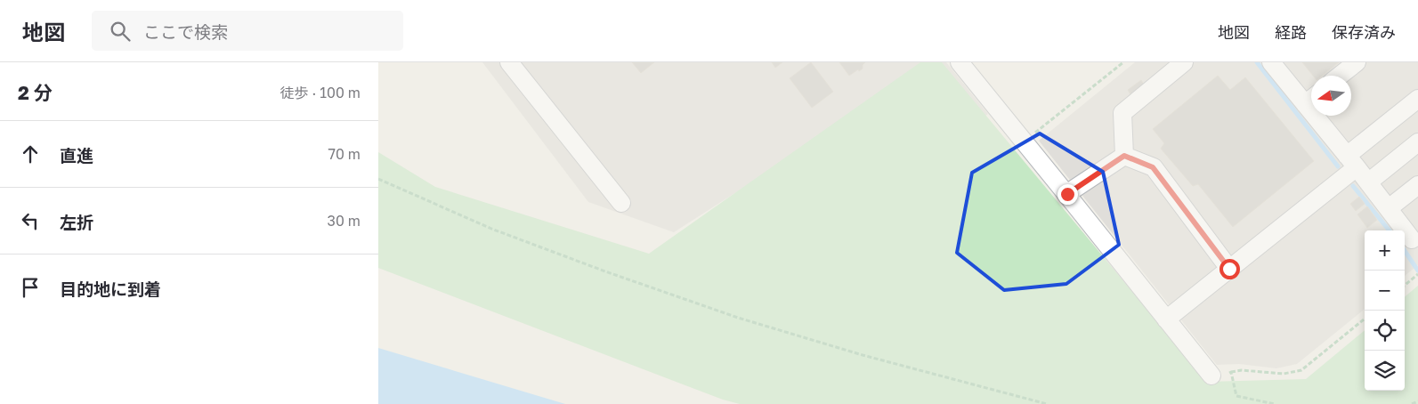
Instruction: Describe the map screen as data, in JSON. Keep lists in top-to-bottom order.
{
  "north": "left",
  "page": {
    "header": "地図",
    "search": "ここで検索",
    "nav": ["地図", "経路", "保存済み"],
    "heading": ["2 分", "徒歩 · 100 m"],
    "list": [
      ["直進", "70 m"],
      ["左折", "30 m"],
      "目的地に到着"
    ],
    "map_buttons": ["+", "−"]
  }
}
